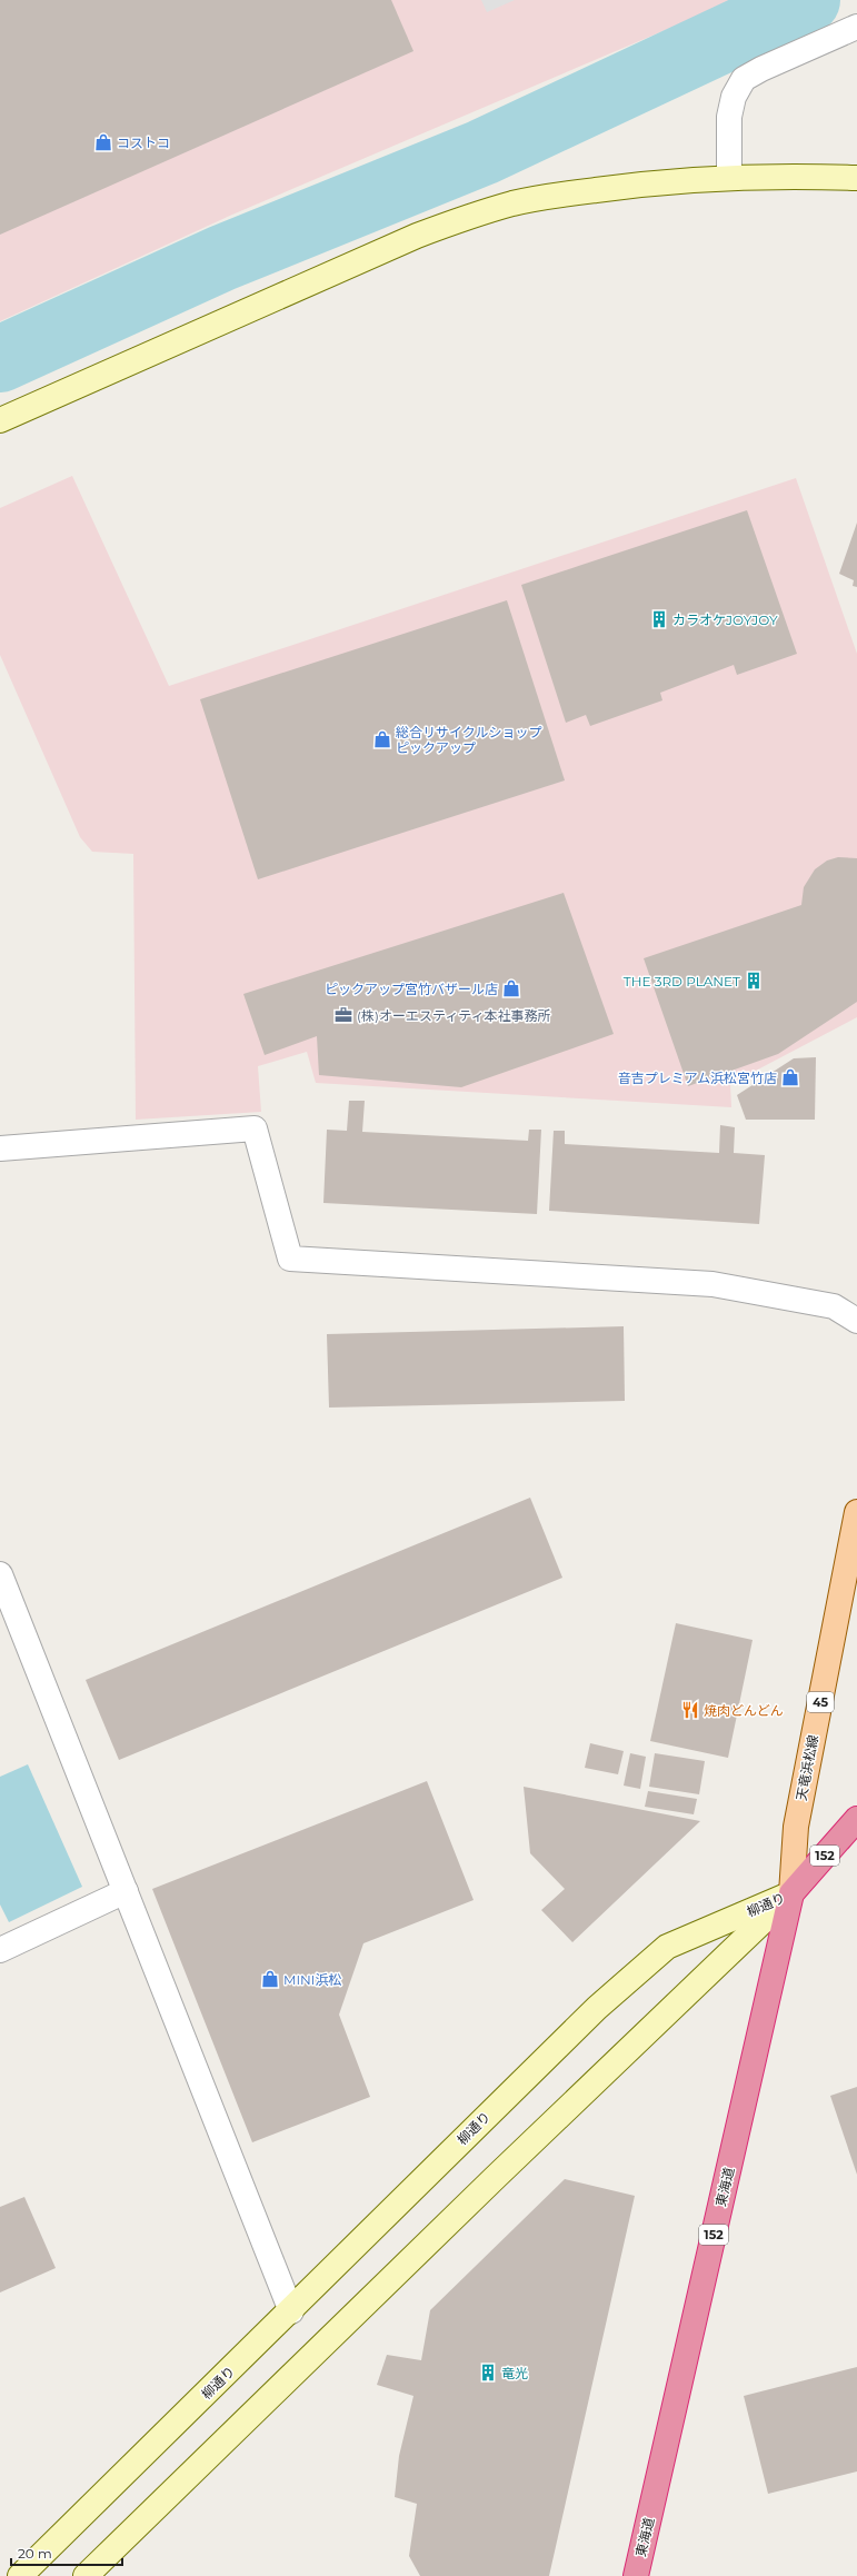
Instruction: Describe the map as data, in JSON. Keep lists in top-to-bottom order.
{
  "streets": {
    "highway": ["152", "東海道"],
    "main road": ["45", "天竜浜松線"],
    "street": ["柳通り"]
  },
  "crossings": [
    ["天竜浜松線", "柳通り"],
    ["天竜浜松線", "東海道"],
    ["柳通り", "東海道"]
  ],
  "places": {
    "shop": [
      "コストコ",
      "総合リサイクルショップ ピックアップ",
      "ピックアップ宮竹バザール店",
      "音吉プレミアム浜松宮竹店",
      "MINI浜松"
    ],
    "building": ["カラオケJOYJOY", "THE 3RD PLANET", "竜光"],
    "office": ["(株)オーエスティティ本社事務所"],
    "restaurant": ["焼肉どんどん"]
  },
  "scale_bar": "20 m"
}
